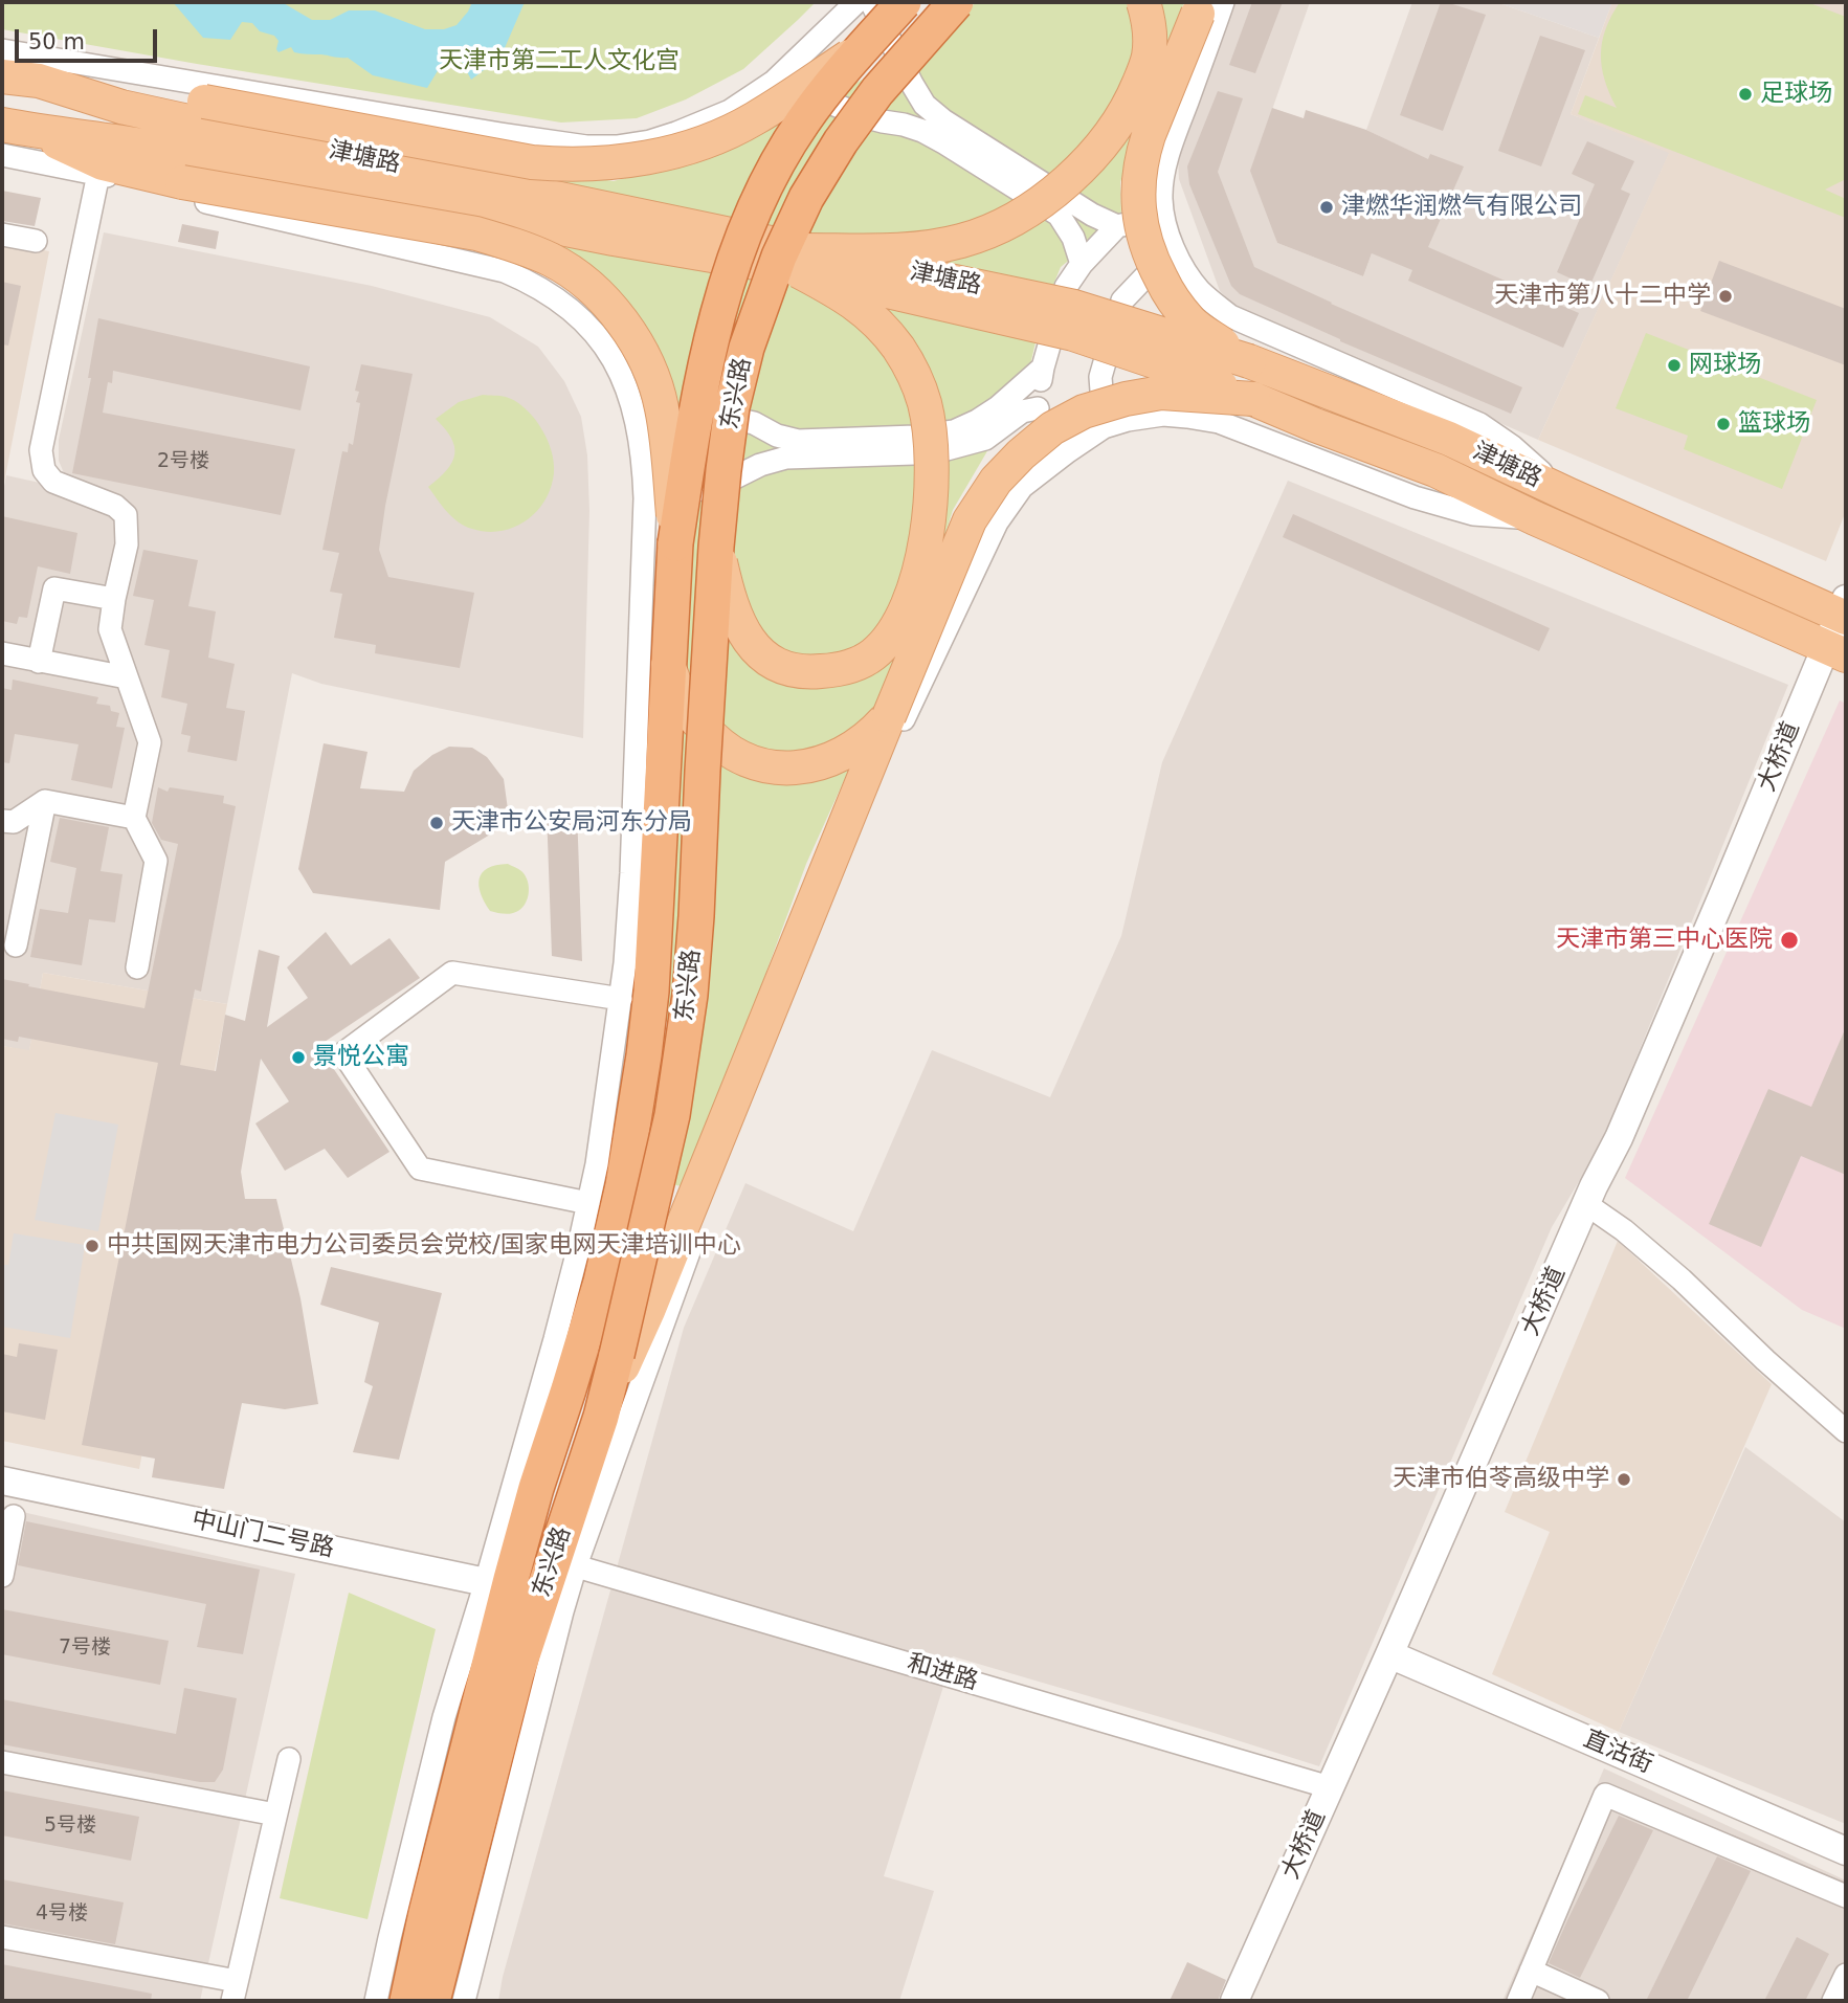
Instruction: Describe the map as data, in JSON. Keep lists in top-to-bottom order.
{
  "streets": {
    "highway": ["东兴路"],
    "main road": ["津塘路"],
    "street": [
      "大桥道",
      "中山门二号路",
      "和进路",
      "直沽街"
    ]
  },
  "crossings": [
    ["津塘路", "大桥道"],
    ["东兴路", "中山门二号路"],
    ["东兴路", "和进路"],
    ["大桥道", "和进路"],
    ["大桥道", "直沽街"]
  ],
  "parks": ["天津市第二工人文化宫"],
  "places": [
    "足球场",
    "津燃华润燃气有限公司",
    "天津市第八十二中学",
    "网球场",
    "篮球场",
    "天津市公安局河东分局",
    "天津市第三中心医院",
    "景悦公寓",
    "中共国网天津市电力公司委员会党校/国家电网天津培训中心",
    "天津市伯苓高级中学"
  ],
  "house_numbers": [
    "2号楼",
    "7号楼",
    "5号楼",
    "4号楼"
  ],
  "scale_bar": "50 m"
}
